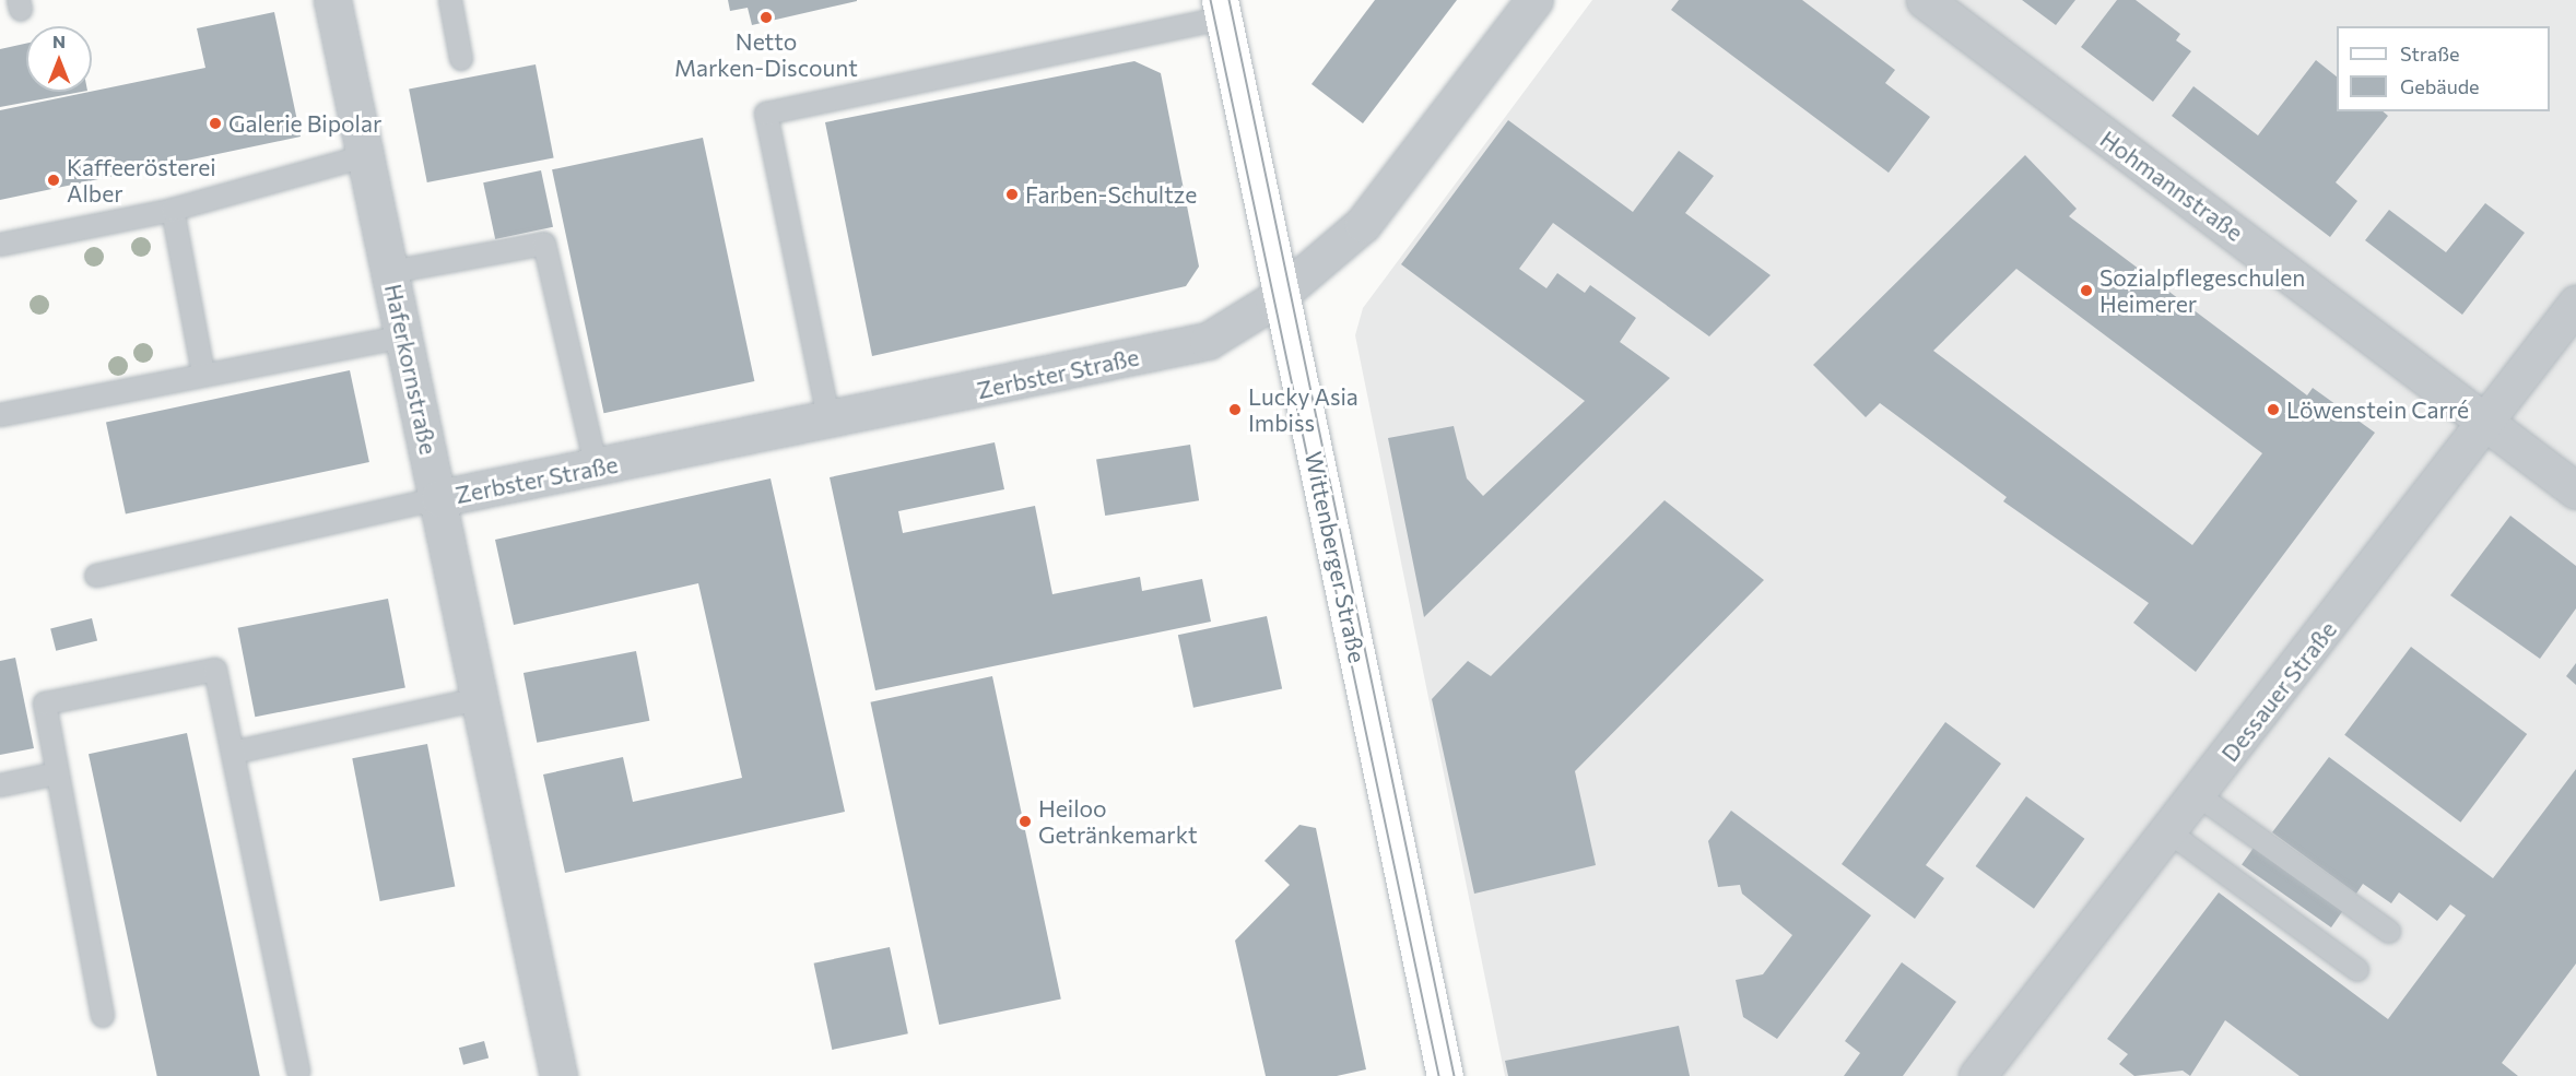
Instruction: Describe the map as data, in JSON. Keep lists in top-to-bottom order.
{
  "streets": {
    "main road": ["Wittenberger Straße"],
    "street": [
      "Hohmannstraße",
      "Haferkornstraße",
      "Zerbster Straße",
      "Dessauer Straße"
    ]
  },
  "crossings": [
    ["Hohmannstraße", "Dessauer Straße"],
    ["Haferkornstraße", "Zerbster Straße"],
    ["Zerbster Straße", "Wittenberger Straße"]
  ],
  "places": [
    "Netto Marken-Discount",
    "Galerie Bipolar",
    "Kaffeerösterei Alber",
    "Farben-Schultze",
    "Sozialpflegeschulen Heimerer",
    "Lucky Asia Imbiss",
    "Löwenstein Carré",
    "Heiloo Getränkemarkt"
  ],
  "legend": ["Straße", "Gebäude"],
  "north": "top"
}
